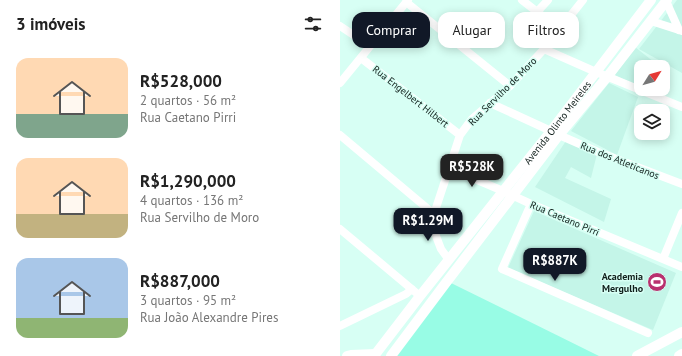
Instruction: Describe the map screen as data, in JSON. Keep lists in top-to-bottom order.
{
  "streets": {
    "main road": ["Avenida Olinto Meireles"],
    "street": [
      "Rua Servilho de Moro",
      "Rua Engelbert Hilbert",
      "Rua dos Atleticanos",
      "Rua Caetano Pirri"
    ]
  },
  "crossings": [
    ["Rua Servilho de Moro", "Rua Engelbert Hilbert"],
    ["Rua Servilho de Moro", "Avenida Olinto Meireles"],
    ["Rua Servilho de Moro", "Rua dos Atleticanos"],
    ["Rua Servilho de Moro", "Rua Caetano Pirri"],
    ["Avenida Olinto Meireles", "Rua dos Atleticanos"],
    ["Avenida Olinto Meireles", "Rua Caetano Pirri"]
  ],
  "places": {
    "sports": ["Academia Mergulho"]
  },
  "north": "top right",
  "page": {
    "heading": "3 imóveis",
    "chip": ["Comprar", "Alugar", "Filtros"],
    "list": [
      {
        "name": "R$528,000",
        "note": "2 quartos · 56 m² · Rua Caetano Pirri"
      },
      {
        "name": "R$1,290,000",
        "note": "4 quartos · 136 m² · Rua Servilho de Moro"
      },
      {
        "name": "R$887,000",
        "note": "3 quartos · 95 m² · Rua João Alexandre Pires"
      }
    ],
    "price": ["R$528K", "R$1.29M", "R$887K"]
  }
}
